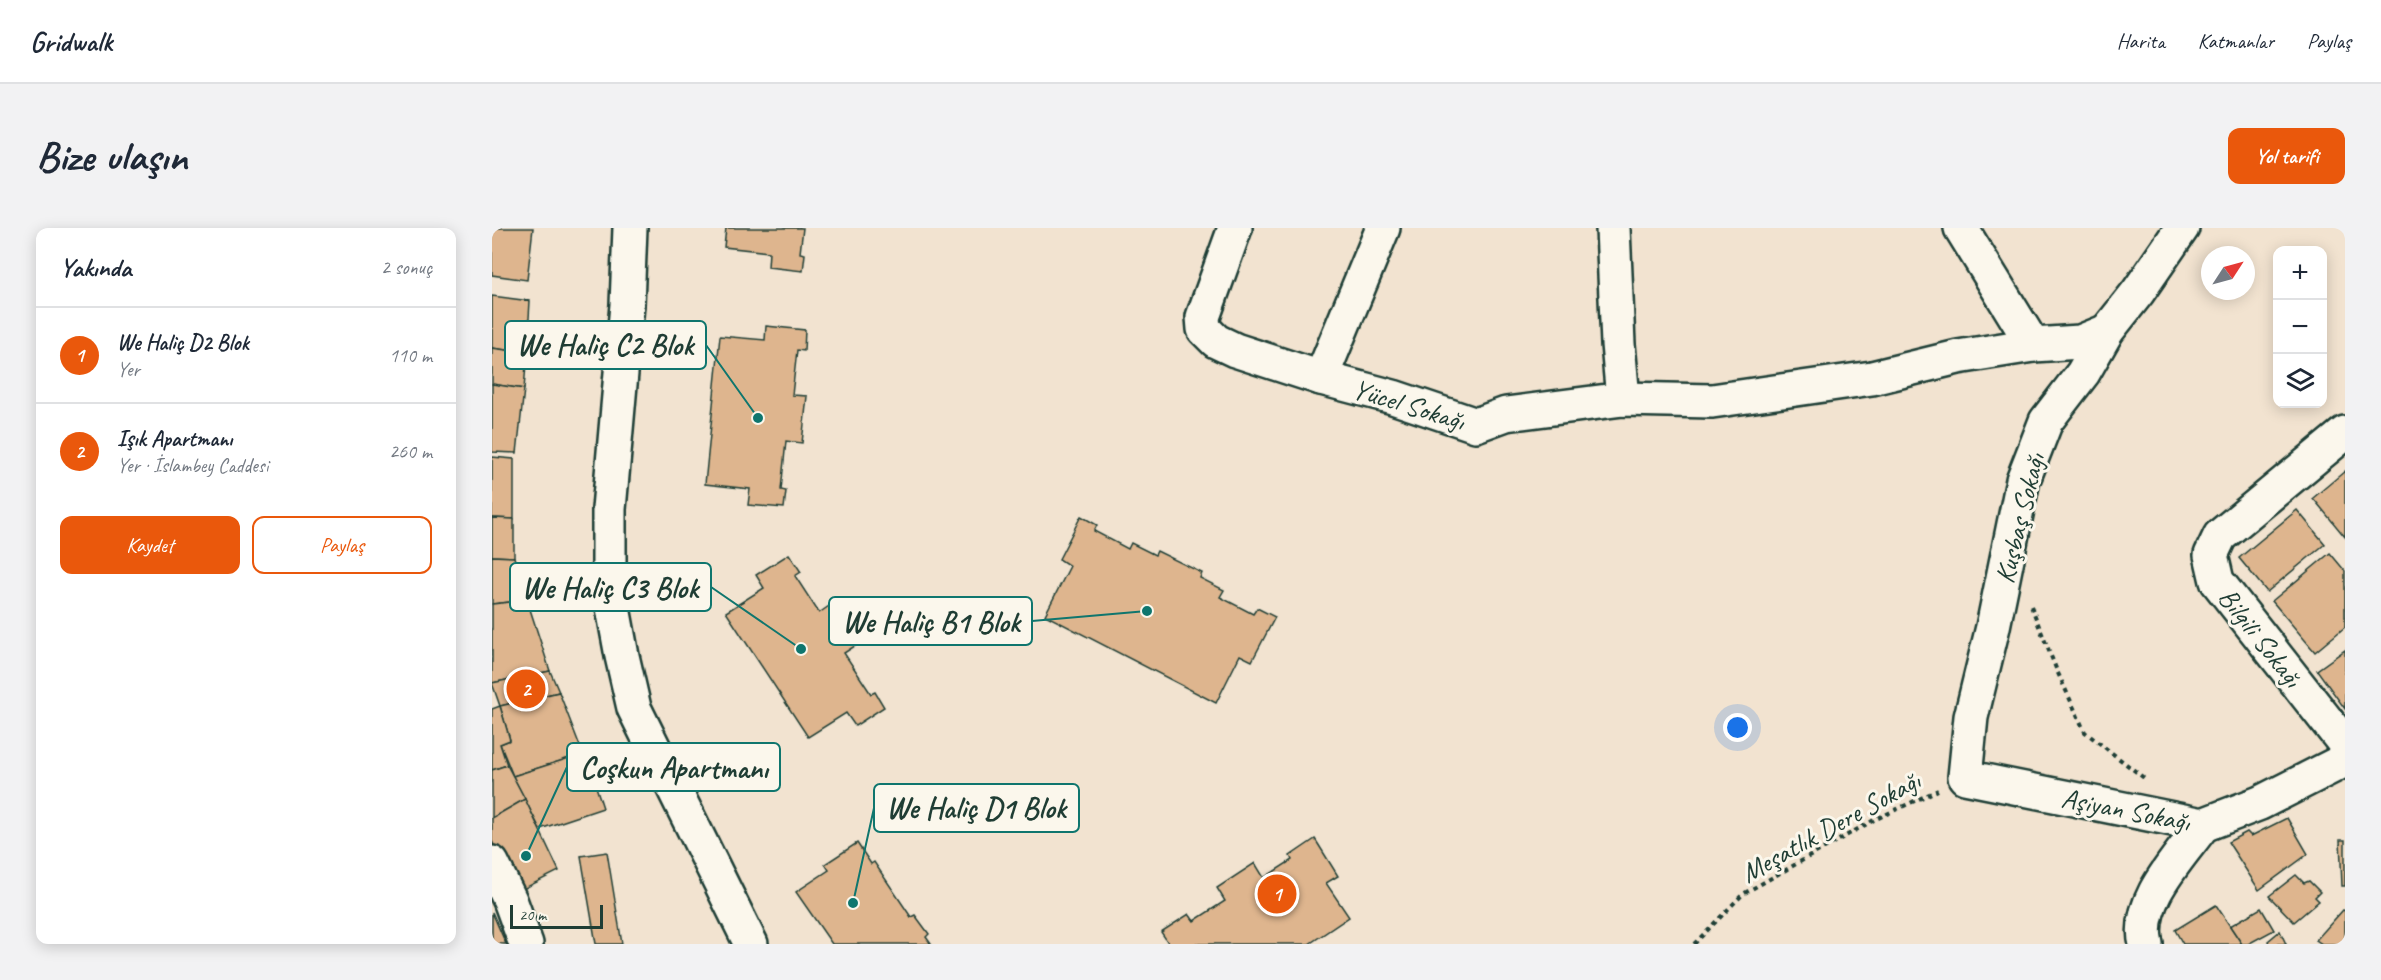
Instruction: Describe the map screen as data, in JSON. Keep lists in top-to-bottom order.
{
  "streets": {
    "street": [
      "Yücel Sokağı",
      "Kuşbaş Sokağı",
      "Bilgili Sokağı",
      "Aşiyan Sokağı"
    ],
    "path": ["Meşatlık Dere Sokağı"]
  },
  "crossings": [
    ["Yücel Sokağı", "Kuşbaş Sokağı"],
    ["Kuşbaş Sokağı", "Aşiyan Sokağı"],
    ["Kuşbaş Sokağı", "Meşatlık Dere Sokağı"],
    ["Aşiyan Sokağı", "Meşatlık Dere Sokağı"]
  ],
  "places": [
    "We Haliç C2 Blok",
    "We Haliç B1 Blok",
    "We Haliç C3 Blok",
    "Coşkun Apartmanı",
    "We Haliç D1 Blok"
  ],
  "scale_bar": "20 m",
  "north": "top right",
  "page": {
    "header": "Gridwalk",
    "nav": ["Harita", "Katmanlar", "Paylaş"],
    "buttons": [
      "Yol tarifi",
      ["Kaydet", "Paylaş"]
    ],
    "title": "Bize ulaşın",
    "heading": ["Yakında", "2 sonuç"],
    "map_buttons": ["+", "−"],
    "list": [
      {
        "mark": "1",
        "name": "We Haliç D2 Blok",
        "note": "Yer",
        "value": "110 m"
      },
      {
        "mark": "2",
        "name": "Işık Apartmanı",
        "note": "Yer · İslambey Caddesi",
        "value": "260 m"
      }
    ],
    "pins": ["2", "1"],
    "scale": "20 m"
  }
}
